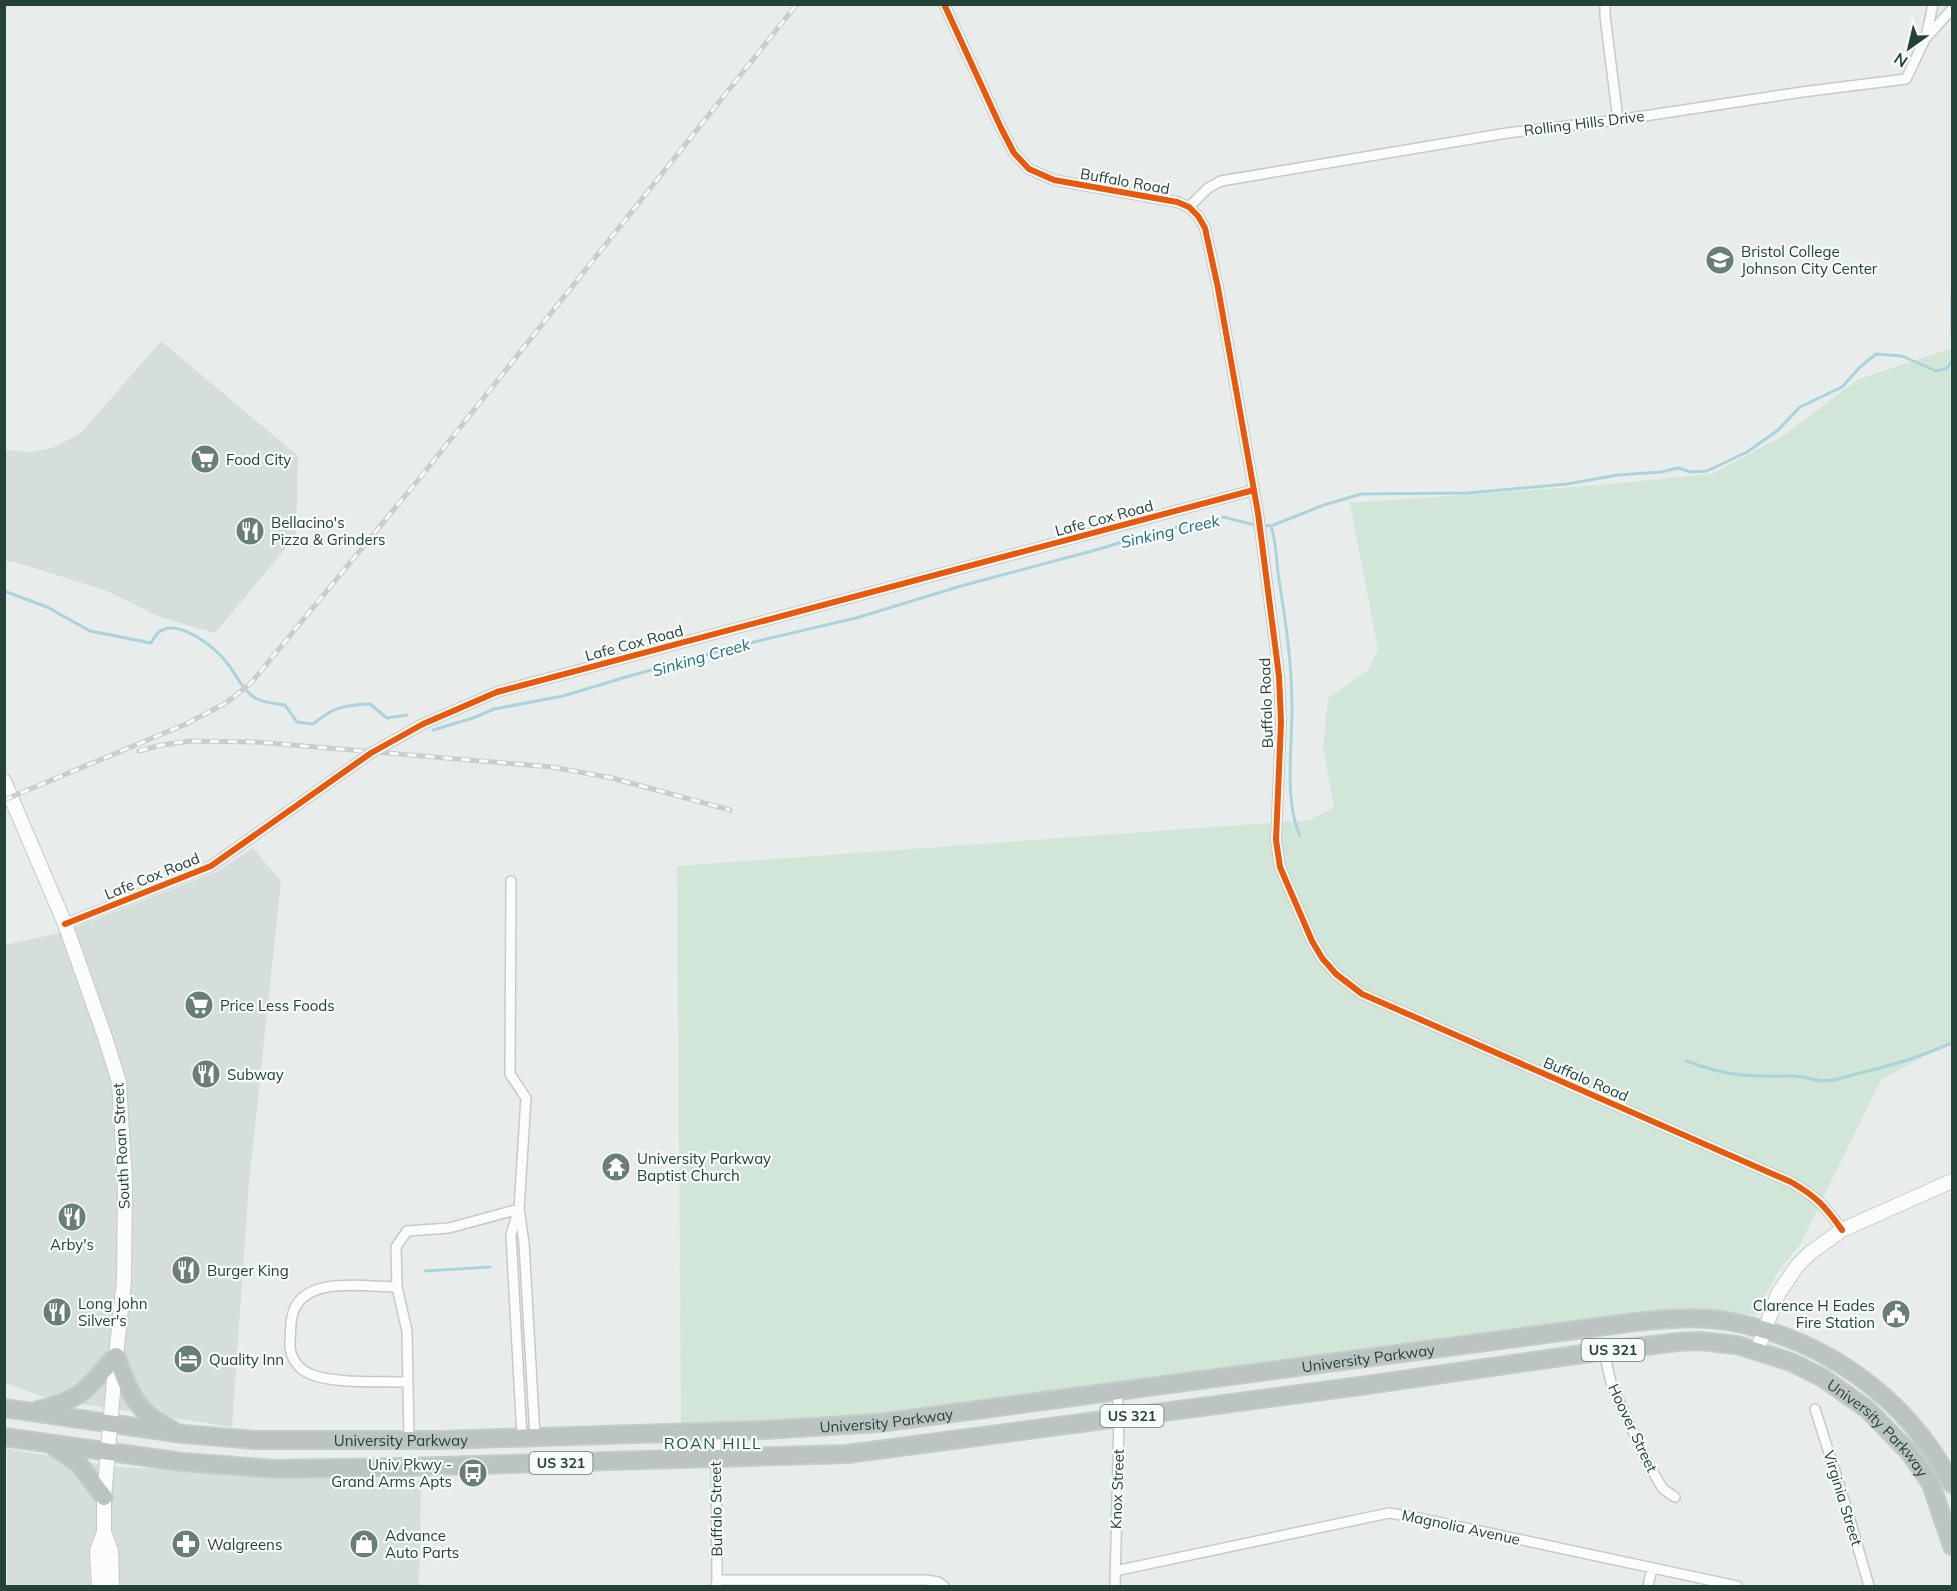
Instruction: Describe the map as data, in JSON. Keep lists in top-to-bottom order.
{
  "streets": {
    "highway": ["US 321", "University Parkway"],
    "main road": ["South Roan Street"],
    "street": [
      "Rolling Hills Drive",
      "Buffalo Road",
      "Lafe Cox Road",
      "Hoover Street",
      "Knox Street",
      "Virginia Street",
      "Buffalo Street",
      "Magnolia Avenue"
    ]
  },
  "crossings": [
    ["Rolling Hills Drive", "Buffalo Road"],
    ["Buffalo Road", "Lafe Cox Road"],
    ["Lafe Cox Road", "South Roan Street"],
    ["South Roan Street", "University Parkway"],
    ["University Parkway", "Hoover Street"],
    ["University Parkway", "Knox Street"],
    ["University Parkway", "Buffalo Street"],
    ["Knox Street", "Magnolia Avenue"]
  ],
  "districts": ["ROAN HILL"],
  "water": ["Sinking Creek"],
  "places": {
    "school or university": ["Bristol College Johnson City Center"],
    "supermarket": ["Food City", "Price Less Foods"],
    "restaurant": [
      "Bellacino's Pizza & Grinders",
      "Subway",
      "Arby's",
      "Burger King",
      "Long John Silver's"
    ],
    "temple": ["University Parkway Baptist Church"],
    "public building": ["Clarence H Eades Fire Station"],
    "hotel": ["Quality Inn"],
    "bus stop": ["Univ Pkwy - Grand Arms Apts"],
    "pharmacy": ["Walgreens"],
    "shop": ["Advance Auto Parts"]
  },
  "north": "bottom left"
}
